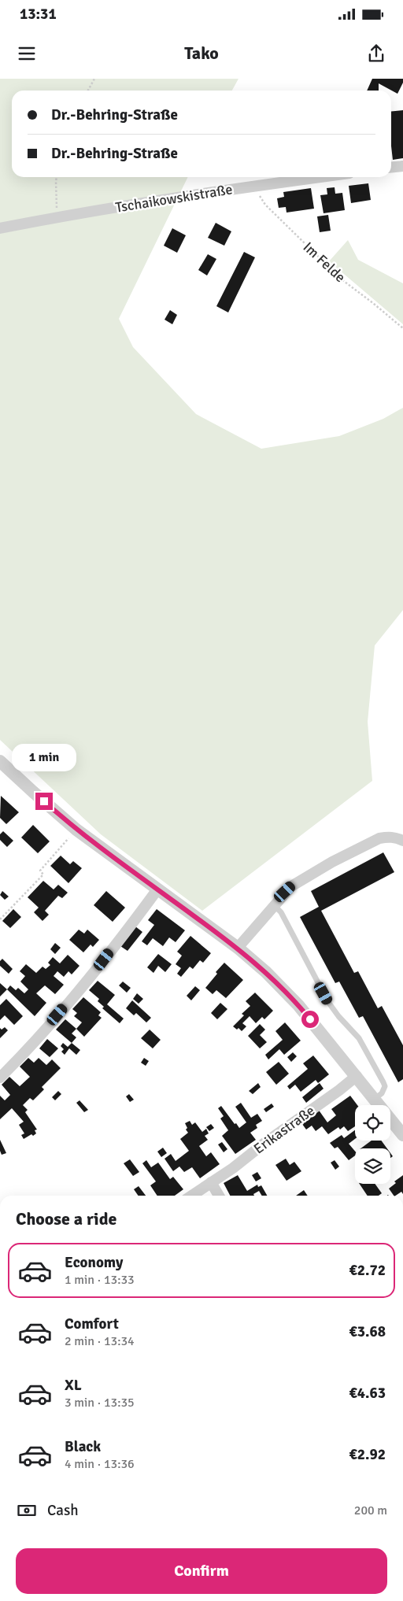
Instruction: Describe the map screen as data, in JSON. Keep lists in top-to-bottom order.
{
  "streets": {
    "street": ["Tschaikowskistraße", "Erikastraße"],
    "path": ["Im Felde"]
  },
  "crossings": [
    ["Tschaikowskistraße", "Im Felde"]
  ],
  "page": {
    "status": "13:31",
    "header": "Tako",
    "banner": ["Dr.-Behring-Straße", "Dr.-Behring-Straße"],
    "bubble": "1 min",
    "heading": "Choose a ride",
    "list": [
      {
        "name": "Economy",
        "note": "1 min · 13:33",
        "value": "€2.72"
      },
      {
        "name": "Comfort",
        "note": "2 min · 13:34",
        "value": "€3.68"
      },
      {
        "name": "XL",
        "note": "3 min · 13:35",
        "value": "€4.63"
      },
      {
        "name": "Black",
        "note": "4 min · 13:36",
        "value": "€2.92"
      }
    ],
    "pay": ["Cash", "200 m"],
    "buttons": "Confirm"
  }
}
